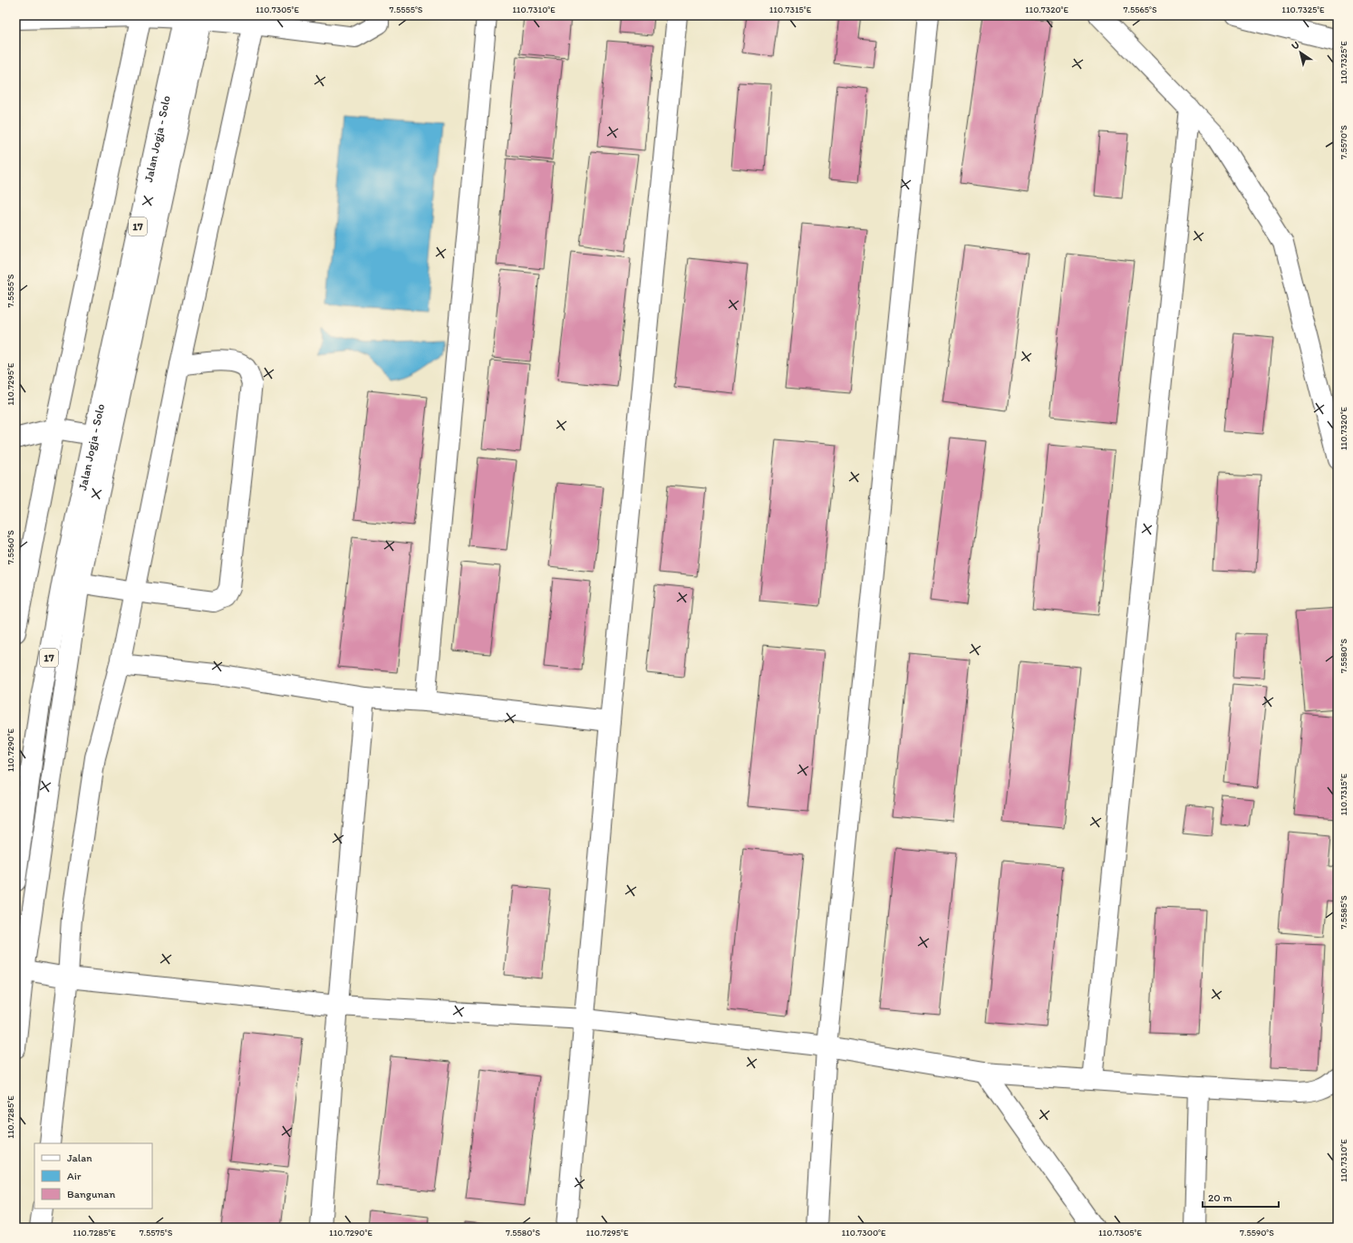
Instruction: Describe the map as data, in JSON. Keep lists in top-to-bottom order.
{
  "streets": {
    "main road": ["Jalan Jogja - Solo", "17"]
  },
  "legend": ["Jalan", "Air", "Bangunan"],
  "scale_bar": "20 m",
  "north": "top left",
  "coordinates": [
    "110.7305°E",
    "7.5555°S",
    "110.7310°E",
    "110.7315°E",
    "110.7320°E",
    "7.5565°S",
    "110.7325°E",
    "7.5570°S",
    "110.7295°E",
    "7.5560°S",
    "7.5580°S",
    "110.7290°E",
    "7.5585°S",
    "110.7285°E",
    "7.5575°S",
    "110.7300°E",
    "7.5590°S"
  ]
}
